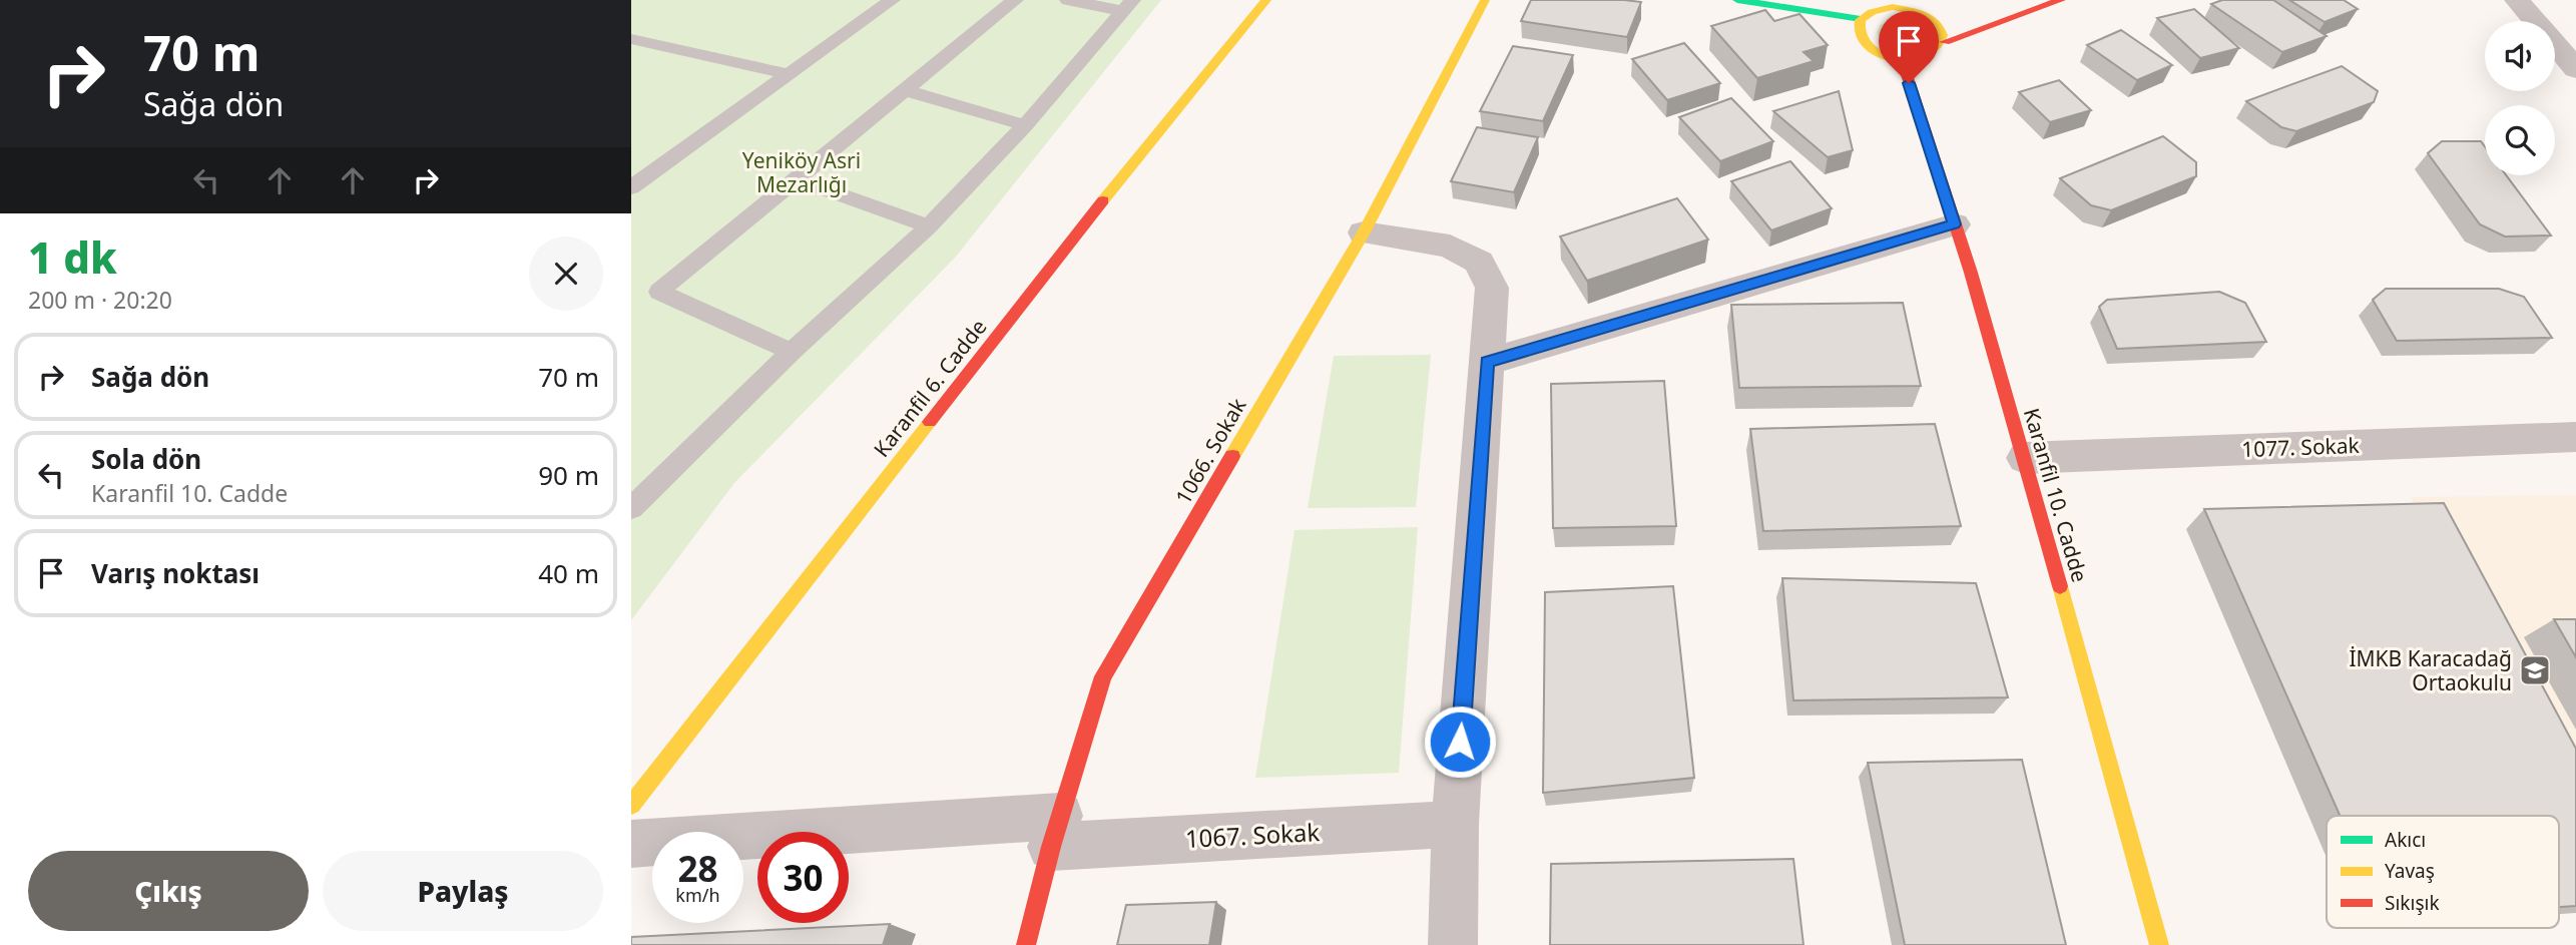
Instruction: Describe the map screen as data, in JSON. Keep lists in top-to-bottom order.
{
  "streets": {
    "street": [
      "Karanfil 6. Cadde",
      "1077. Sokak",
      "1066. Sokak",
      "Karanfil 10. Cadde",
      "1067. Sokak"
    ]
  },
  "crossings": [
    ["1077. Sokak", "Karanfil 10. Cadde"],
    ["1066. Sokak", "1067. Sokak"]
  ],
  "parks": ["Yeniköy Asri Mezarlığı"],
  "places": {
    "school or university": ["İMKB Karacadağ Ortaokulu"]
  },
  "legend": ["Akıcı", "Yavaş", "Sıkışık"],
  "page": {
    "turn": ["70 m", "Sağa dön"],
    "heading": ["1 dk", "200 m · 20:20"],
    "list": [
      {
        "name": "Sağa dön",
        "value": "70 m"
      },
      {
        "name": "Sola dön",
        "note": "Karanfil 10. Cadde",
        "value": "90 m"
      },
      {
        "name": "Varış noktası",
        "value": "40 m"
      }
    ],
    "speed": "28 km/h",
    "limit": "30",
    "buttons": ["Çıkış", "Paylaş"]
  }
}
